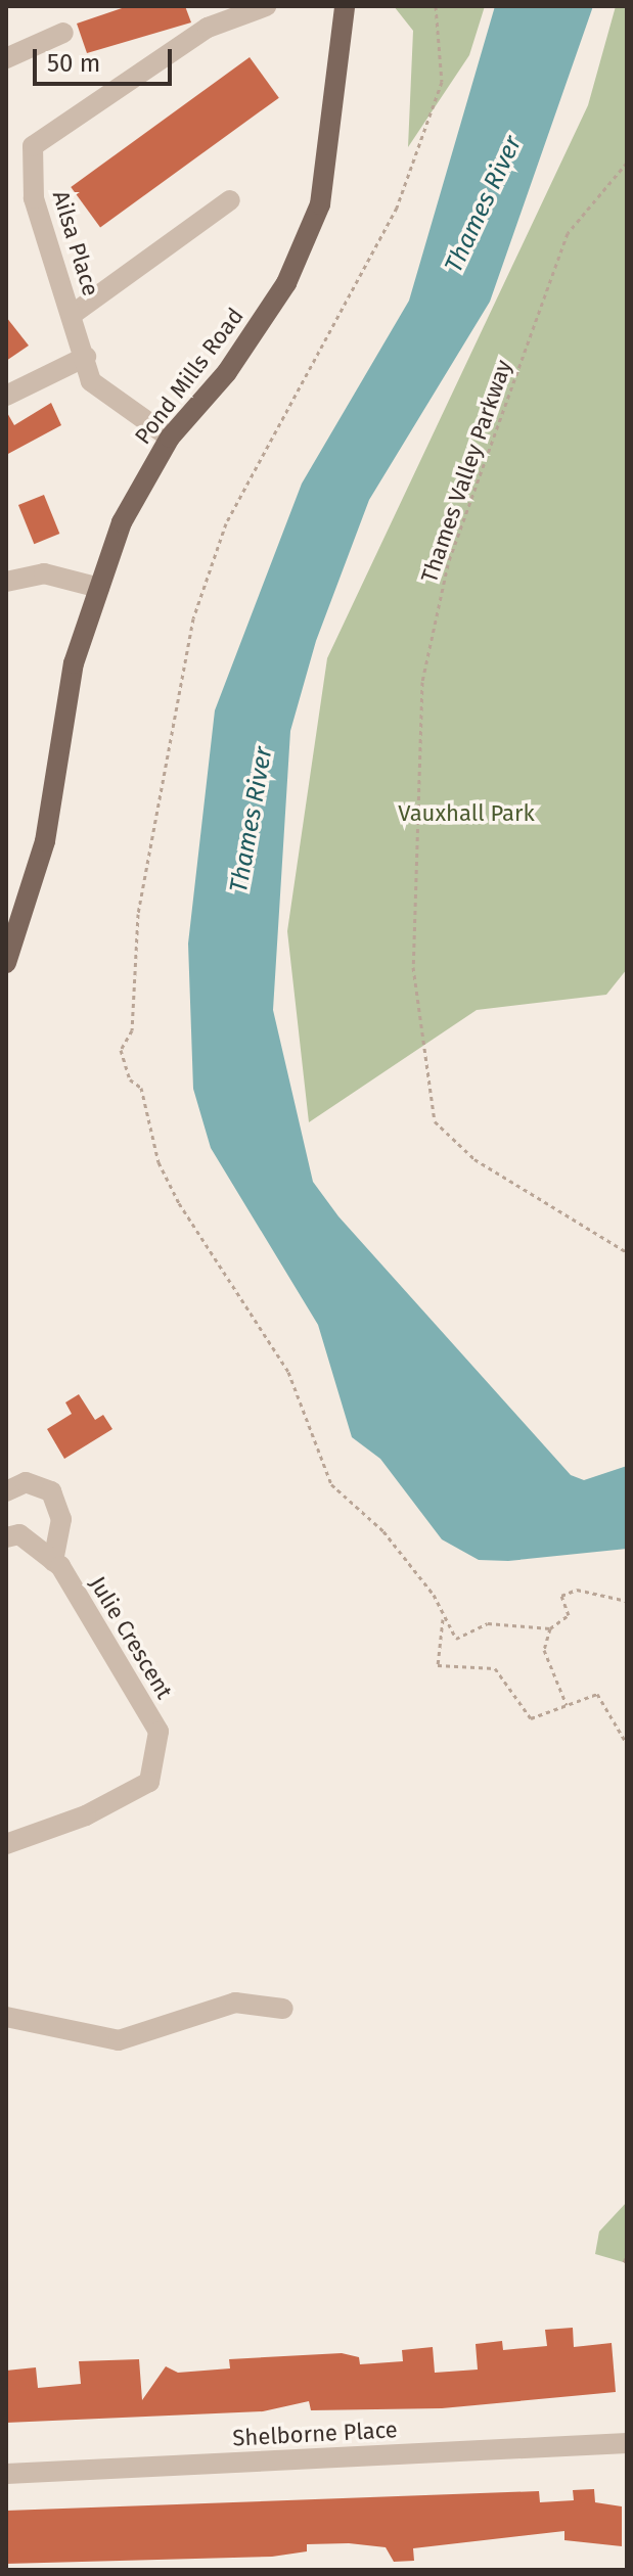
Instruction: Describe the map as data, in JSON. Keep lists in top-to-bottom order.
{
  "streets": {
    "main road": ["Pond Mills Road"],
    "street": ["Ailsa Place", "Julie Crescent", "Shelborne Place"],
    "path": ["Thames Valley Parkway"]
  },
  "crossings": [
    ["Ailsa Place", "Pond Mills Road"]
  ],
  "water": ["Thames River"],
  "parks": ["Vauxhall Park"],
  "scale_bar": "50 m"
}
